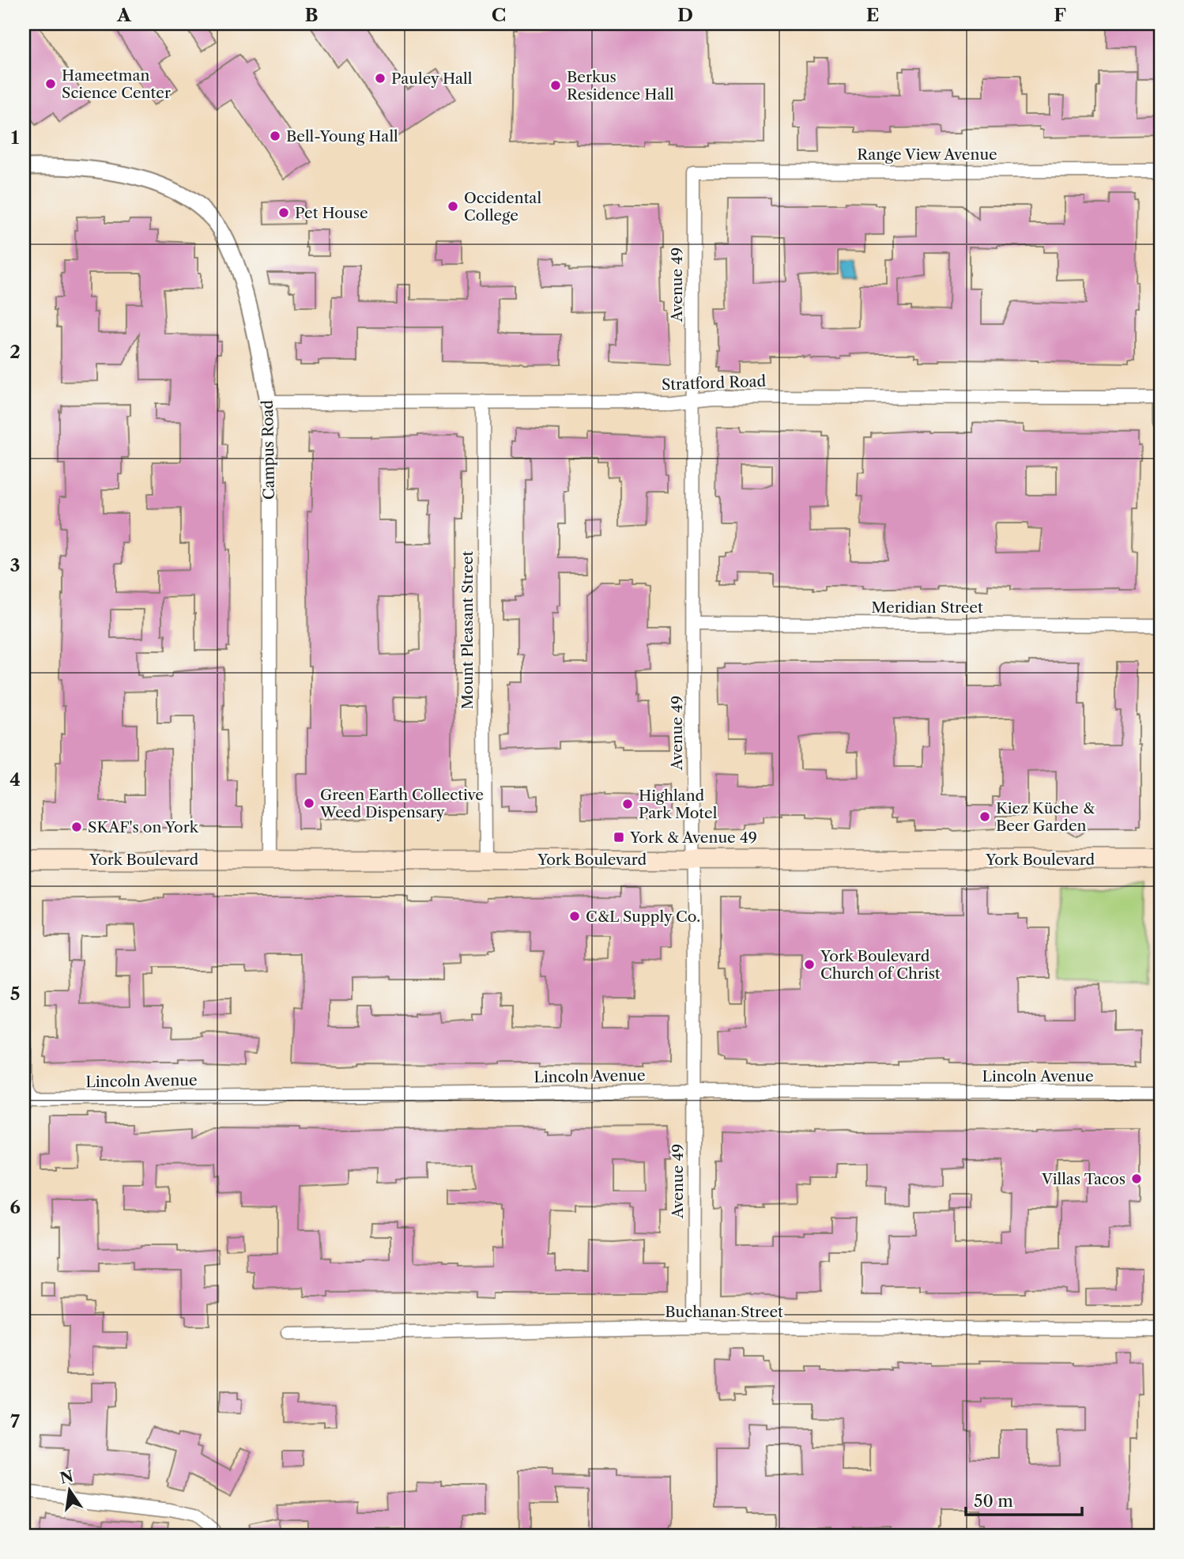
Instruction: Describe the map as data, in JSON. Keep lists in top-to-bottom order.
{
  "streets": {
    "main road": ["York Boulevard"],
    "street": [
      "Range View Avenue",
      "Avenue 49",
      "Stratford Road",
      "Campus Road",
      "Meridian Street",
      "Mount Pleasant Street",
      "Lincoln Avenue",
      "Buchanan Street"
    ]
  },
  "crossings": [
    ["Range View Avenue", "Avenue 49"],
    ["Avenue 49", "Stratford Road"],
    ["Avenue 49", "Meridian Street"],
    ["Avenue 49", "York Boulevard"],
    ["Avenue 49", "Lincoln Avenue"],
    ["Avenue 49", "Buchanan Street"],
    ["Stratford Road", "Campus Road"],
    ["Stratford Road", "Mount Pleasant Street"],
    ["Campus Road", "York Boulevard"],
    ["Mount Pleasant Street", "York Boulevard"]
  ],
  "places": {
    "other": [
      "Pauley Hall",
      "Hameetman Science Center",
      "Berkus Residence Hall",
      "Bell-Young Hall",
      "Occidental College",
      "Pet House",
      "Green Earth Collective Weed Dispensary",
      "Highland Park Motel",
      "Kiez Küche & Beer Garden",
      "SKAF's on York",
      "C&L Supply Co.",
      "York Boulevard Church of Christ",
      "Villas Tacos"
    ],
    "transit": ["York & Avenue 49"]
  },
  "scale_bar": "50 m",
  "north": "top",
  "grid": {
    "columns": [
      "A",
      "B",
      "C",
      "D",
      "E",
      "F"
    ],
    "rows": [
      "1",
      "2",
      "3",
      "4",
      "5",
      "6",
      "7"
    ]
  }
}
